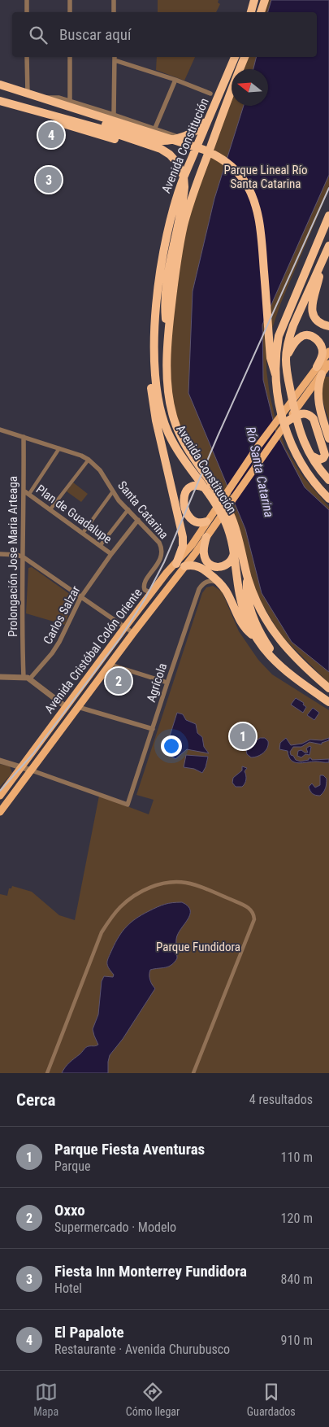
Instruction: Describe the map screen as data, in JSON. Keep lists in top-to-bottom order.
{
  "streets": {
    "highway": ["Avenida Constitución"],
    "main road": ["Avenida Cristóbal Colón Oriente"],
    "street": [
      "Santa Catarina",
      "Plan de Guadalupe",
      "Prolongación Jose Maria Arteaga",
      "Carlos Salzar",
      "Agrícola"
    ]
  },
  "crossings": [
    ["Santa Catarina", "Prolongación Jose Maria Arteaga"],
    ["Santa Catarina", "Carlos Salzar"],
    ["Santa Catarina", "Avenida Cristóbal Colón Oriente"],
    ["Plan de Guadalupe", "Prolongación Jose Maria Arteaga"],
    ["Plan de Guadalupe", "Carlos Salzar"],
    ["Avenida Cristóbal Colón Oriente", "Agrícola"]
  ],
  "water": ["Río Santa Catarina"],
  "parks": ["Parque Lineal Río Santa Catarina", "Parque Fundidora"],
  "north": "left",
  "page": {
    "search": "Buscar aquí",
    "pins": [
      "4",
      "3",
      "2",
      "1"
    ],
    "heading": ["Cerca", "4 resultados"],
    "list": [
      {
        "mark": "1",
        "name": "Parque Fiesta Aventuras",
        "note": "Parque",
        "value": "110 m"
      },
      {
        "mark": "2",
        "name": "Oxxo",
        "note": "Supermercado · Modelo",
        "value": "120 m"
      },
      {
        "mark": "3",
        "name": "Fiesta Inn Monterrey Fundidora",
        "note": "Hotel",
        "value": "840 m"
      },
      {
        "mark": "4",
        "name": "El Papalote",
        "note": "Restaurante · Avenida Churubusco",
        "value": "910 m"
      }
    ],
    "nav": ["Mapa", "Cómo llegar", "Guardados"]
  }
}
